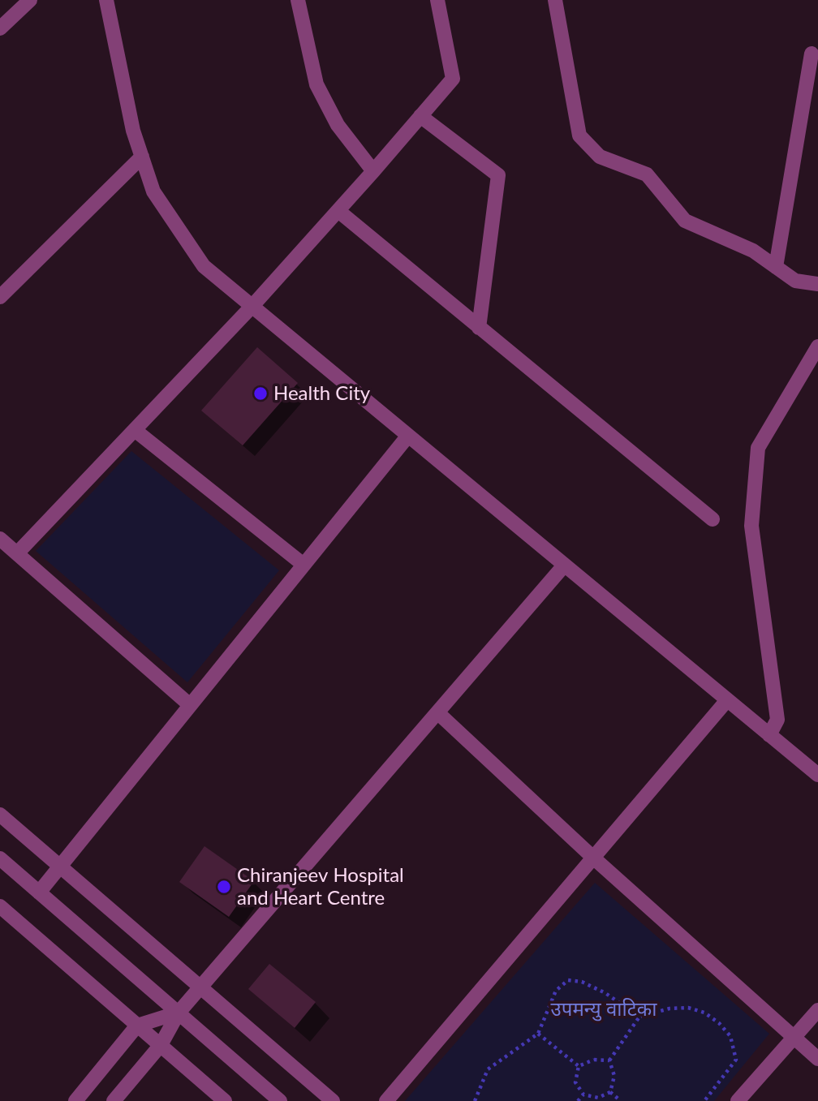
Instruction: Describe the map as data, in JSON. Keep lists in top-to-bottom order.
{
  "parks": ["उपमन्यु वाटिका"],
  "places": ["Health City", "Chiranjeev Hospital and Heart Centre"]
}
